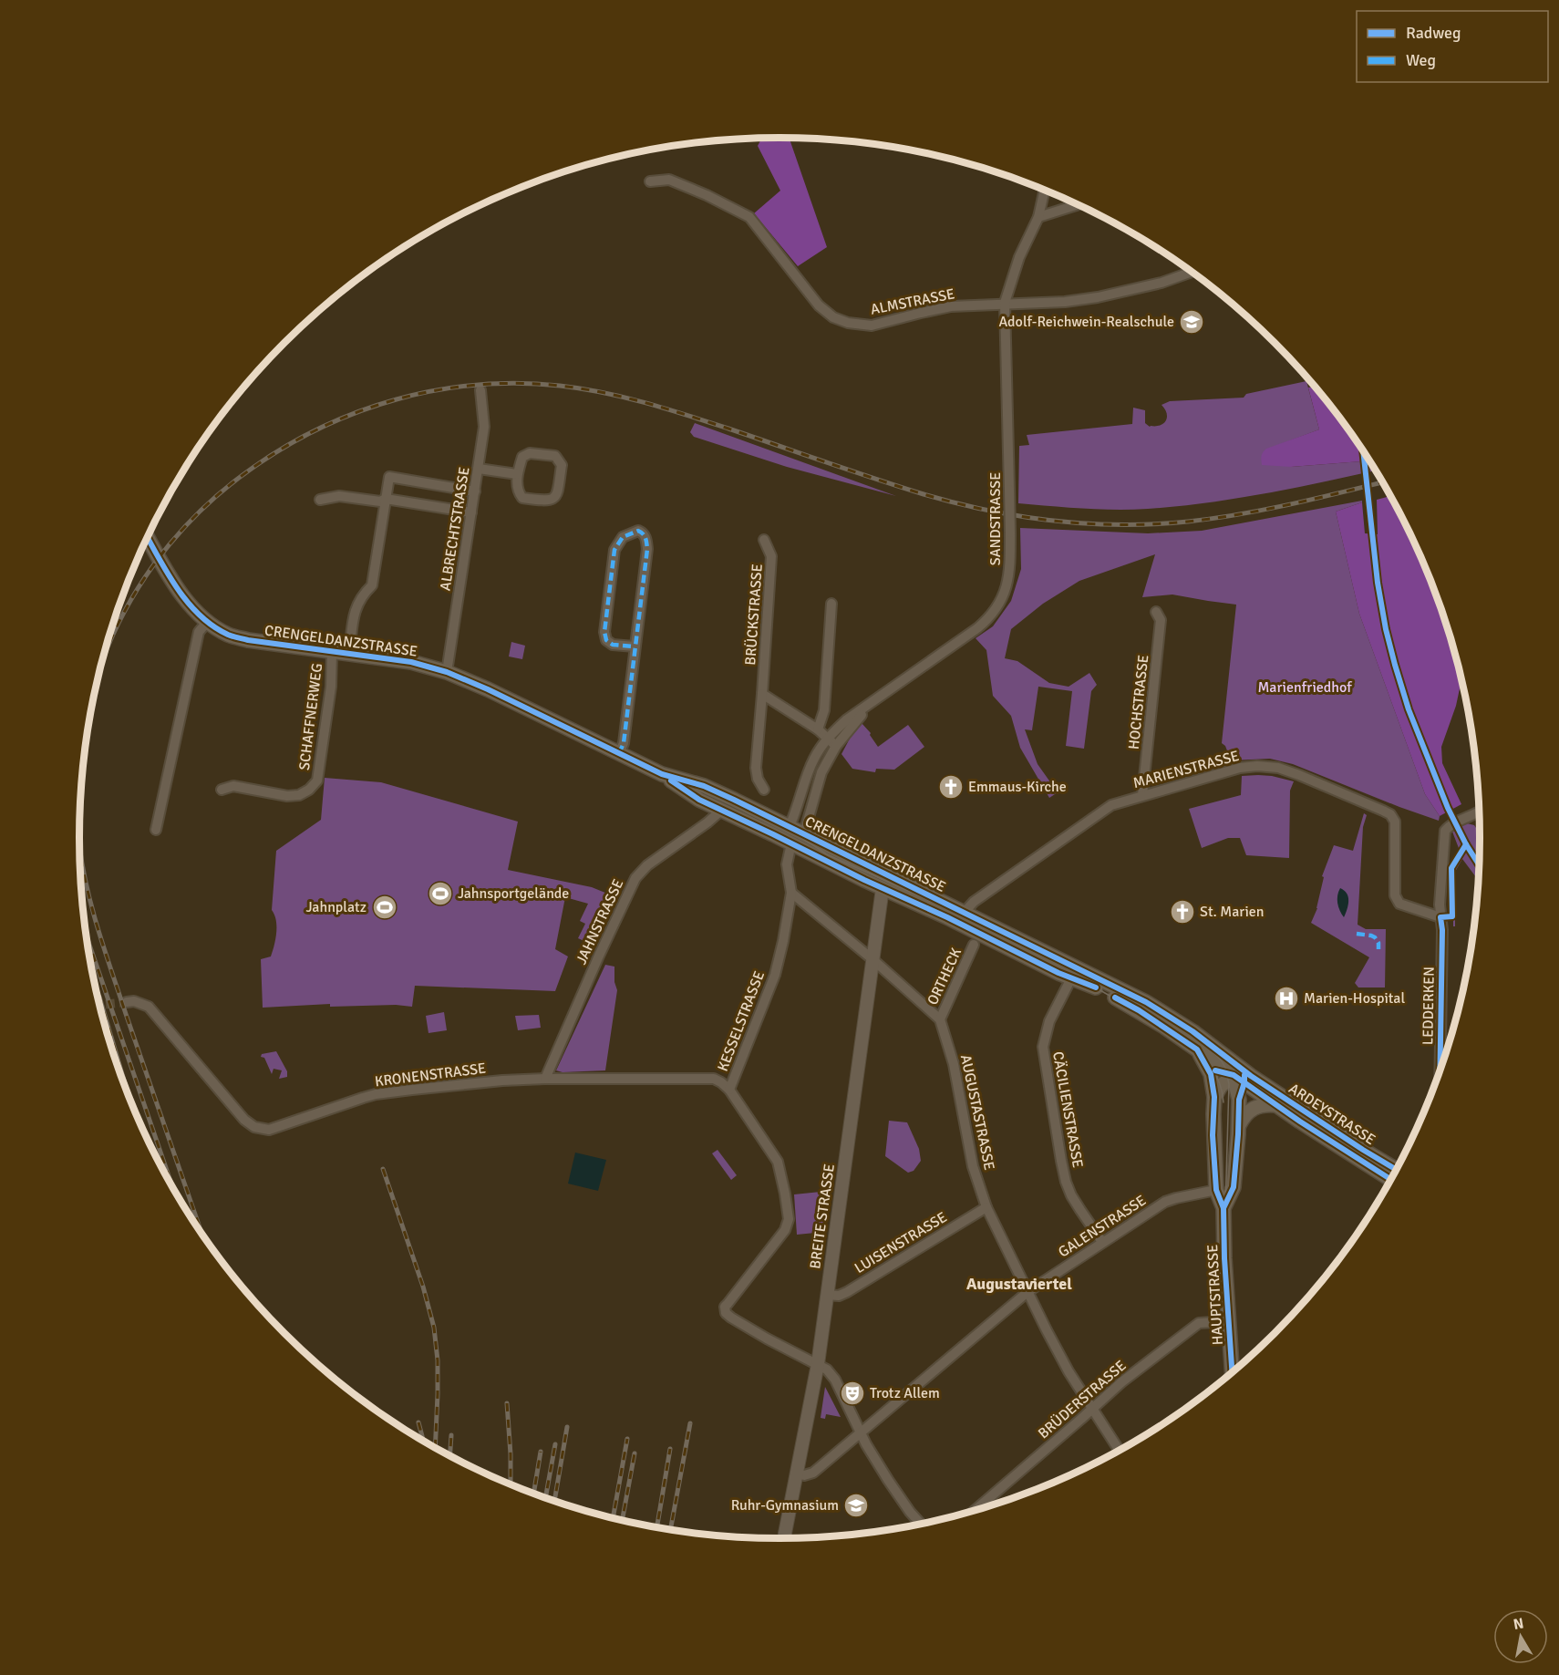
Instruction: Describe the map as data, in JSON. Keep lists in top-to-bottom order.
{
  "streets": {
    "main road": ["CRENGELDANZSTRASSE", "ARDEYSTRASSE", "HAUPTSTRASSE"],
    "street": [
      "ALMSTRASSE",
      "SANDSTRASSE",
      "ALBRECHTSTRASSE",
      "BRÜCKSTRASSE",
      "HOCHSTRASSE",
      "SCHAFFNERWEG",
      "MARIENSTRASSE",
      "JAHNSTRASSE",
      "ORTHECK",
      "LEDDERKEN",
      "KESSELSTRASSE",
      "KRONENSTRASSE",
      "CÄCILIENSTRASSE",
      "AUGUSTASTRASSE",
      "BREITE STRASSE",
      "GALENSTRASSE",
      "LUISENSTRASSE",
      "BRÜDERSTRASSE"
    ]
  },
  "crossings": [
    ["ALMSTRASSE", "SANDSTRASSE"],
    ["SANDSTRASSE", "CRENGELDANZSTRASSE"],
    ["ALBRECHTSTRASSE", "CRENGELDANZSTRASSE"],
    ["CRENGELDANZSTRASSE", "SCHAFFNERWEG"],
    ["CRENGELDANZSTRASSE", "MARIENSTRASSE"],
    ["CRENGELDANZSTRASSE", "JAHNSTRASSE"],
    ["CRENGELDANZSTRASSE", "CÄCILIENSTRASSE"],
    ["CRENGELDANZSTRASSE", "ARDEYSTRASSE"],
    ["CRENGELDANZSTRASSE", "BREITE STRASSE"],
    ["CRENGELDANZSTRASSE", "HAUPTSTRASSE"],
    ["HOCHSTRASSE", "MARIENSTRASSE"],
    ["MARIENSTRASSE", "LEDDERKEN"],
    ["JAHNSTRASSE", "KRONENSTRASSE"],
    ["ORTHECK", "AUGUSTASTRASSE"],
    ["KESSELSTRASSE", "KRONENSTRASSE"],
    ["KESSELSTRASSE", "BREITE STRASSE"],
    ["CÄCILIENSTRASSE", "GALENSTRASSE"],
    ["AUGUSTASTRASSE", "GALENSTRASSE"],
    ["AUGUSTASTRASSE", "LUISENSTRASSE"],
    ["AUGUSTASTRASSE", "BRÜDERSTRASSE"],
    ["ARDEYSTRASSE", "HAUPTSTRASSE"],
    ["BREITE STRASSE", "GALENSTRASSE"],
    ["BREITE STRASSE", "LUISENSTRASSE"],
    ["GALENSTRASSE", "HAUPTSTRASSE"],
    ["HAUPTSTRASSE", "BRÜDERSTRASSE"]
  ],
  "districts": ["Augustaviertel"],
  "parks": ["Marienfriedhof"],
  "places": {
    "school or university": ["Adolf-Reichwein-Realschule", "Ruhr-Gymnasium"],
    "church": ["Emmaus-Kirche", "St. Marien"],
    "sports": ["Jahnsportgelände", "Jahnplatz"],
    "hospital": ["Marien-Hospital"],
    "theatre": ["Trotz Allem"]
  },
  "legend": ["Radweg", "Weg"],
  "north": "top"
}
